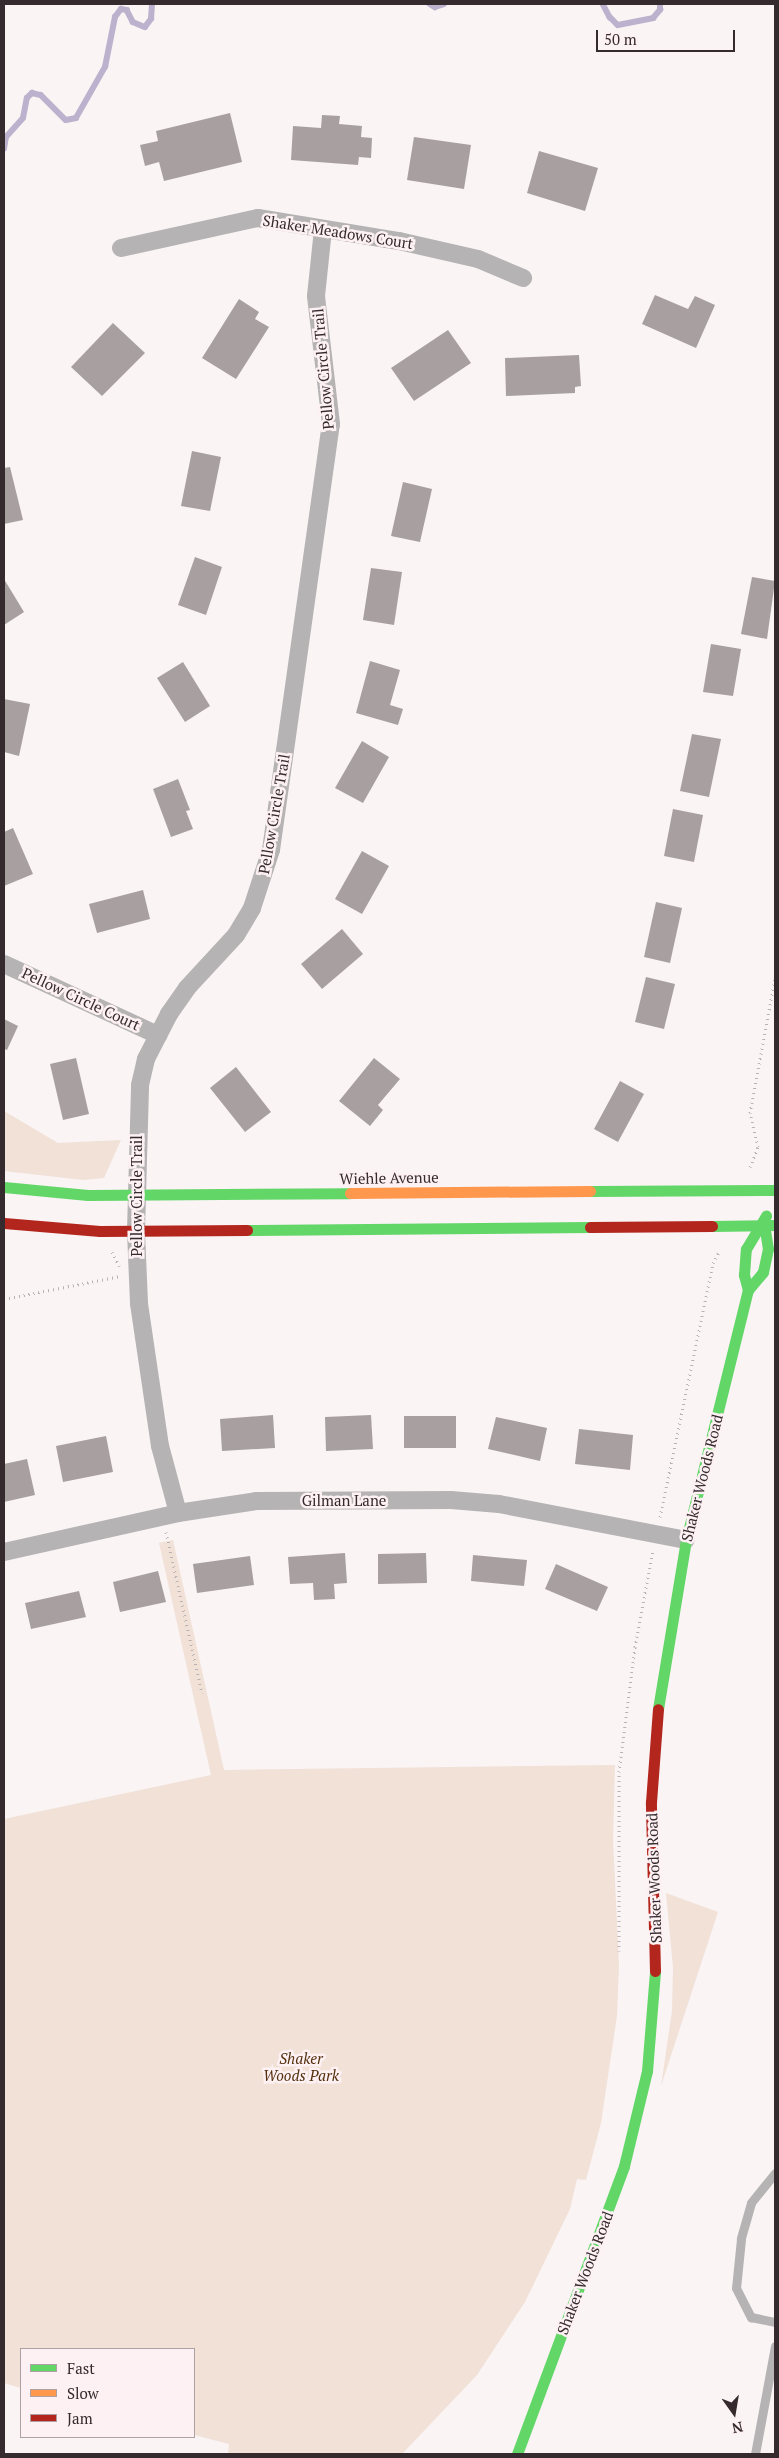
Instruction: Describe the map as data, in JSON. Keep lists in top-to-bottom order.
{
  "streets": {
    "main road": ["Wiehle Avenue", "Shaker Woods Road"],
    "street": [
      "Shaker Meadows Court",
      "Pellow Circle Trail",
      "Pellow Circle Court",
      "Gilman Lane"
    ]
  },
  "crossings": [
    ["Shaker Meadows Court", "Pellow Circle Trail"],
    ["Pellow Circle Trail", "Pellow Circle Court"],
    ["Pellow Circle Trail", "Wiehle Avenue"],
    ["Pellow Circle Trail", "Gilman Lane"],
    ["Wiehle Avenue", "Shaker Woods Road"],
    ["Shaker Woods Road", "Gilman Lane"]
  ],
  "parks": ["Shaker Woods Park"],
  "legend": ["Fast", "Slow", "Jam"],
  "scale_bar": "50 m",
  "north": "bottom"
}
